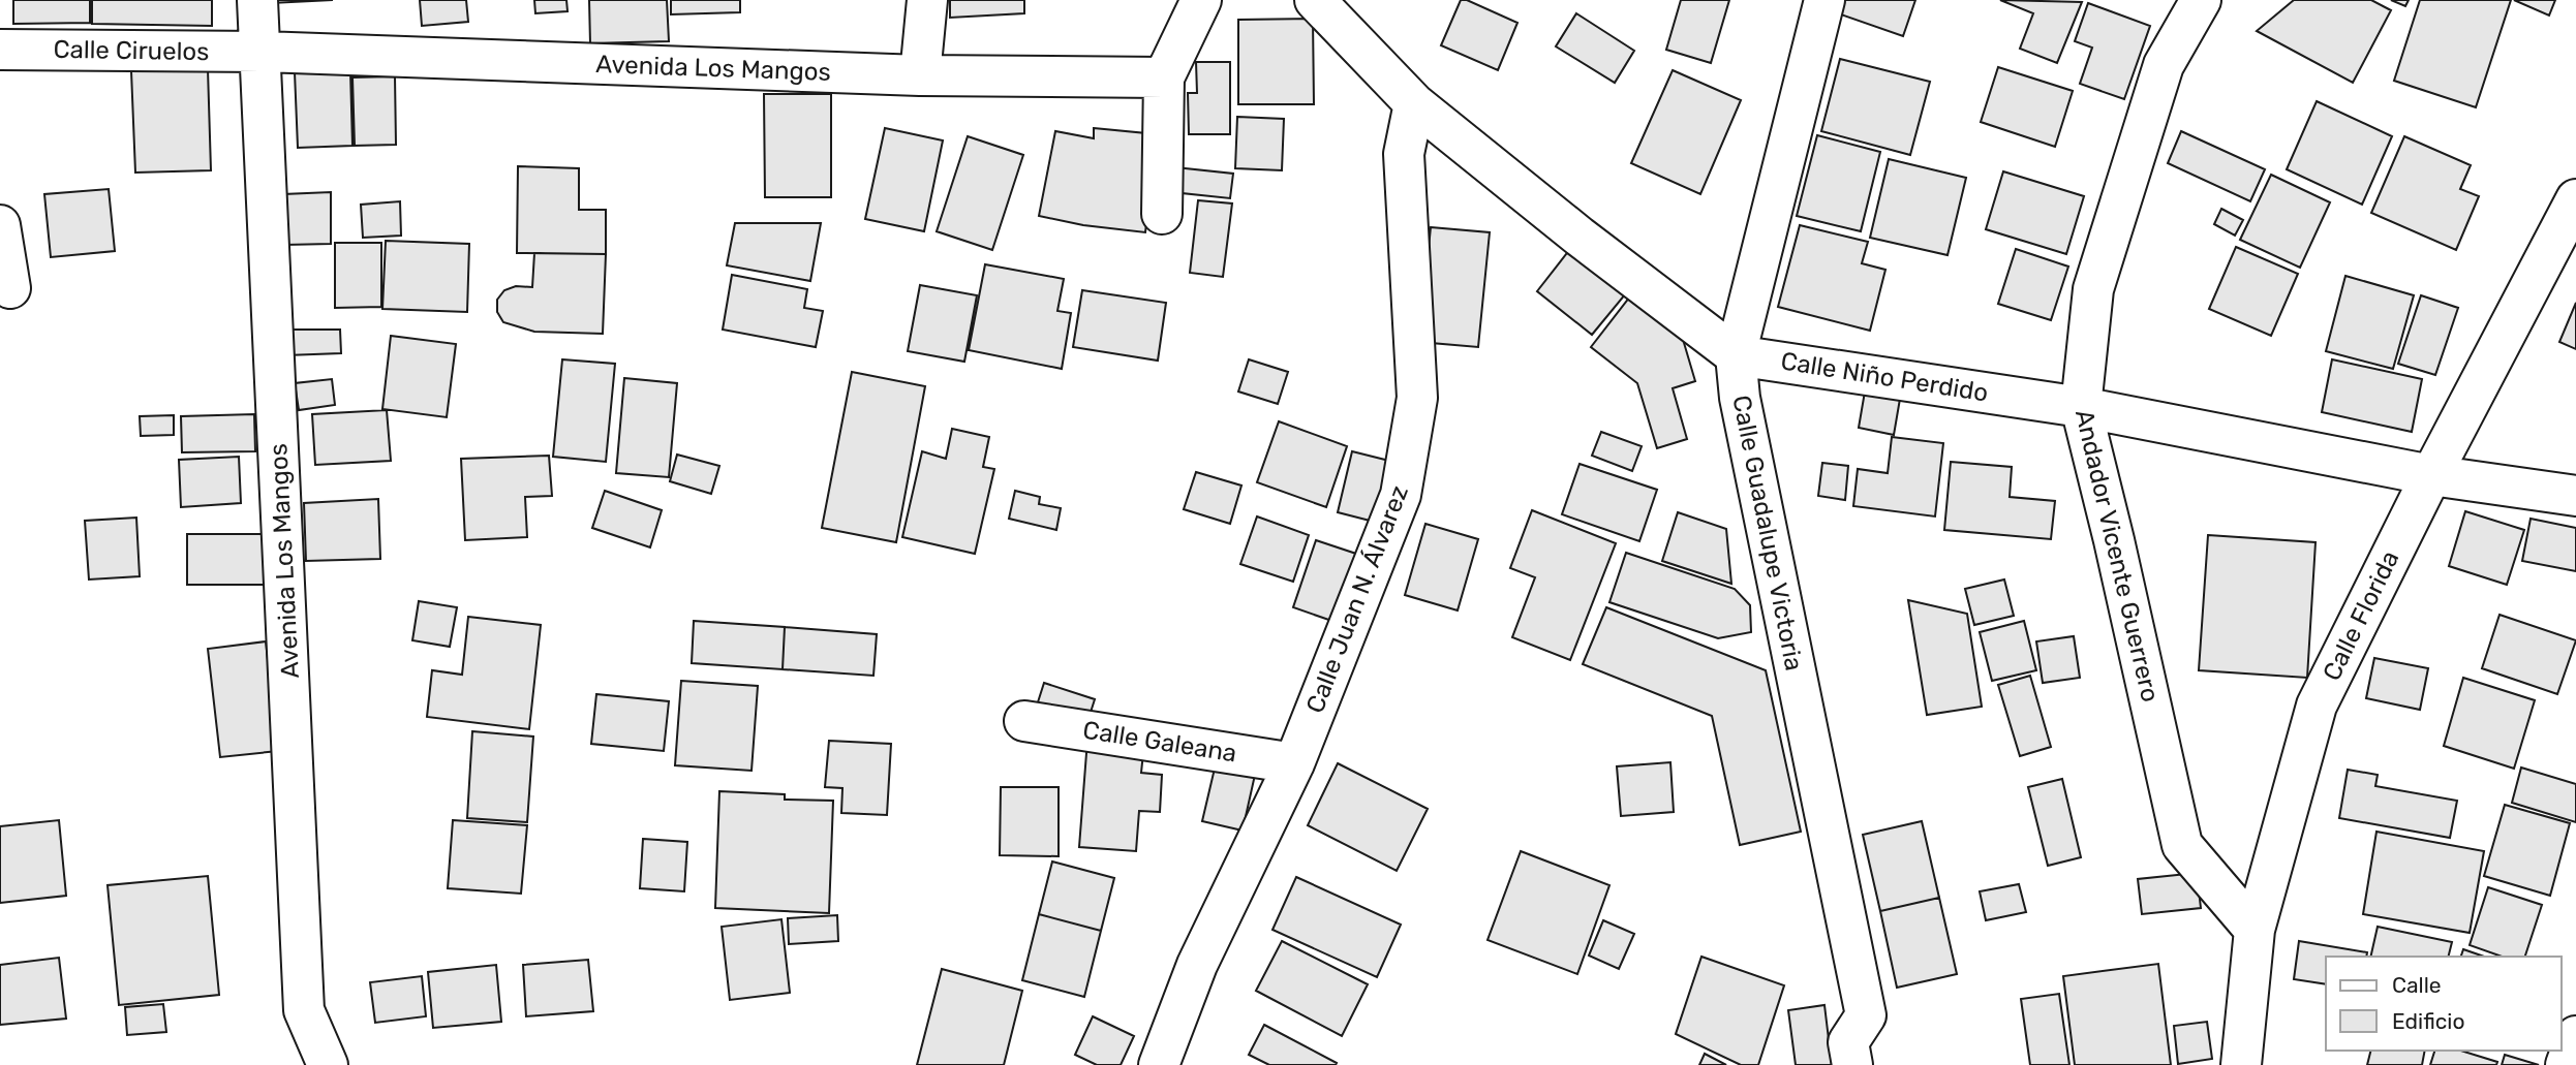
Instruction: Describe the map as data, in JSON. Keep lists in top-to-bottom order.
{
  "streets": {
    "street": [
      "Calle Ciruelos",
      "Avenida Los Mangos",
      "Calle Niño Perdido",
      "Calle Guadalupe Victoria",
      "Andador Vicente Guerrero",
      "Calle Juan N. Álvarez",
      "Calle Florida",
      "Calle Galeana"
    ]
  },
  "crossings": [
    ["Calle Ciruelos", "Avenida Los Mangos"],
    ["Calle Niño Perdido", "Calle Guadalupe Victoria"],
    ["Calle Niño Perdido", "Andador Vicente Guerrero"],
    ["Calle Niño Perdido", "Calle Juan N. Álvarez"],
    ["Calle Niño Perdido", "Calle Florida"],
    ["Andador Vicente Guerrero", "Calle Florida"],
    ["Calle Juan N. Álvarez", "Calle Galeana"]
  ],
  "legend": ["Calle", "Edificio"]
}
